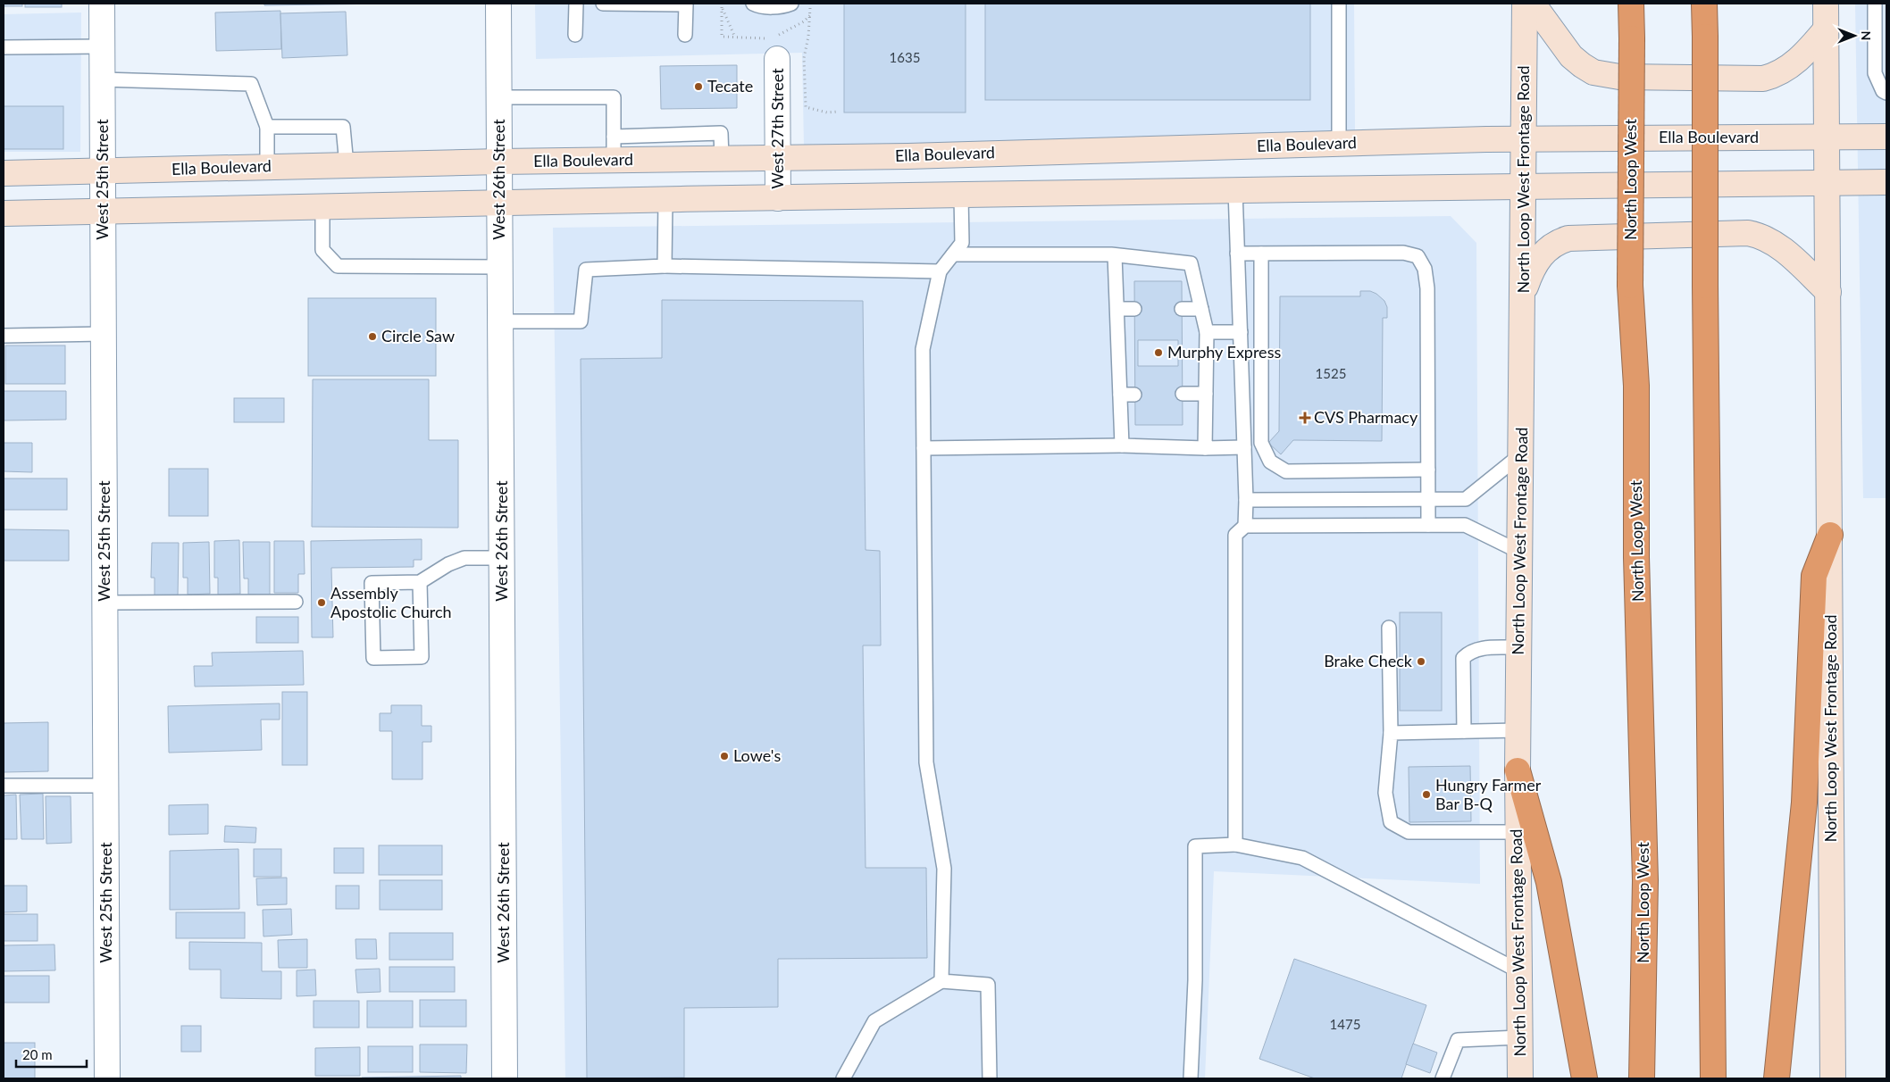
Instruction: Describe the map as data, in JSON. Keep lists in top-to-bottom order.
{
  "streets": {
    "highway": ["North Loop West"],
    "main road": ["Ella Boulevard", "North Loop West Frontage Road"],
    "street": ["West 27th Street", "West 25th Street", "West 26th Street"]
  },
  "crossings": [
    ["West 27th Street", "Ella Boulevard"],
    ["Ella Boulevard", "West 25th Street"],
    ["Ella Boulevard", "West 26th Street"],
    ["Ella Boulevard", "North Loop West Frontage Road"]
  ],
  "places": {
    "other": [
      "Tecate",
      "Circle Saw",
      "Murphy Express",
      "Assembly Apostolic Church",
      "Brake Check",
      "Lowe's",
      "Hungry Farmer Bar B-Q"
    ],
    "health": ["CVS Pharmacy"]
  },
  "house_numbers": ["1635", "1525", "1475"],
  "scale_bar": "20 m",
  "north": "right"
}
